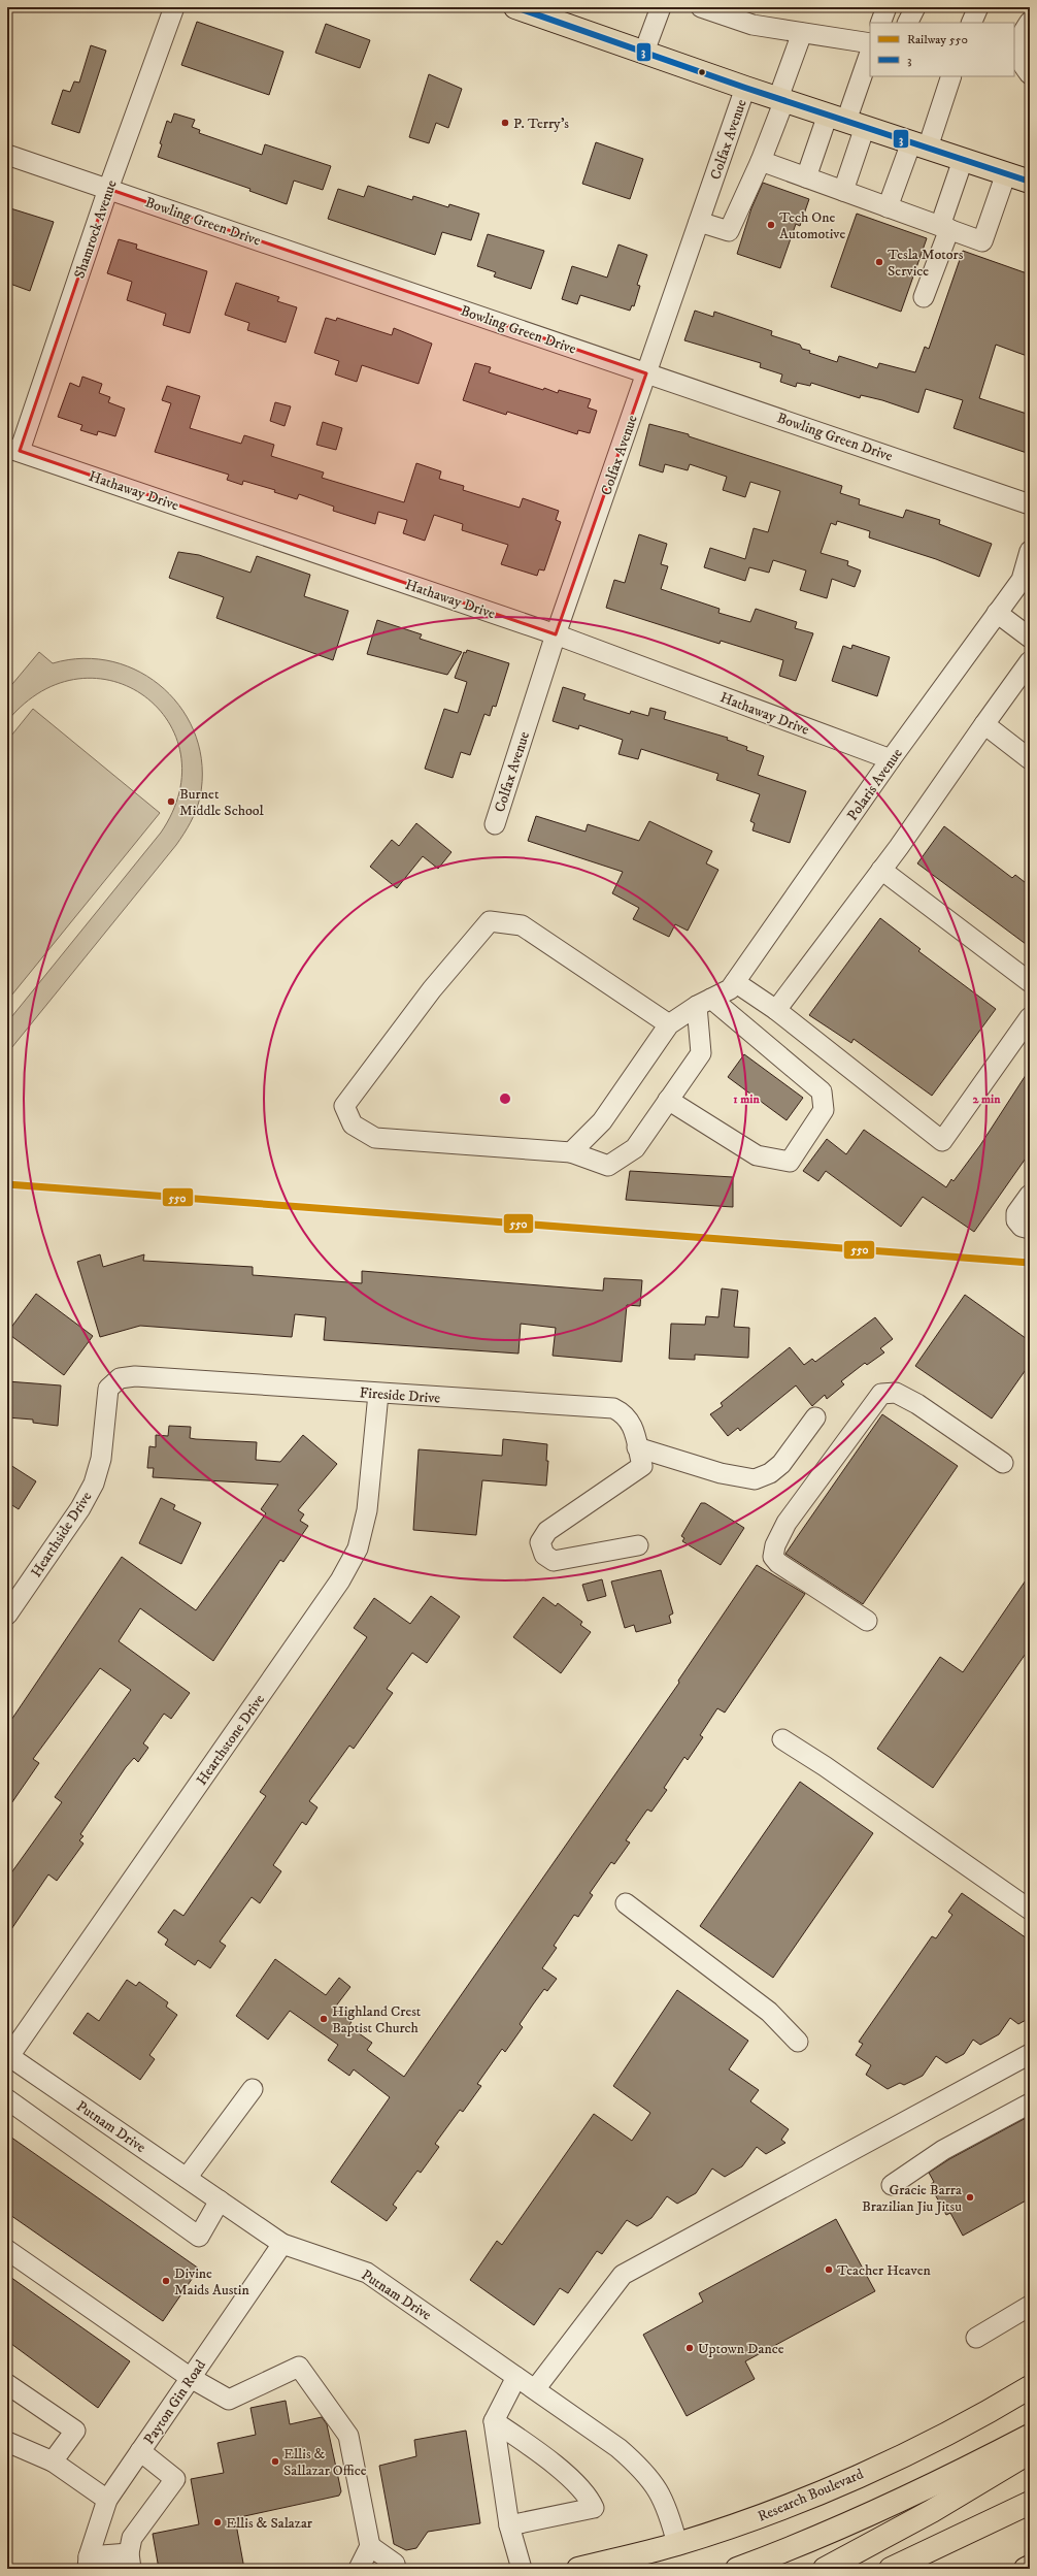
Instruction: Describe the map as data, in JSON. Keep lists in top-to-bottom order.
{
  "streets": {
    "main road": ["Research Boulevard"],
    "street": [
      "Colfax Avenue",
      "Bowling Green Drive",
      "Shamrock Avenue",
      "Hathaway Drive",
      "Polaris Avenue",
      "Fireside Drive",
      "Hearthside Drive",
      "Hearthstone Drive",
      "Putnam Drive",
      "Payton Gin Road"
    ]
  },
  "crossings": [
    ["Colfax Avenue", "Bowling Green Drive"],
    ["Colfax Avenue", "Hathaway Drive"],
    ["Bowling Green Drive", "Shamrock Avenue"],
    ["Shamrock Avenue", "Hathaway Drive"],
    ["Hathaway Drive", "Polaris Avenue"],
    ["Fireside Drive", "Hearthside Drive"],
    ["Fireside Drive", "Hearthstone Drive"],
    ["Hearthstone Drive", "Putnam Drive"],
    ["Putnam Drive", "Payton Gin Road"],
    ["Putnam Drive", "Research Boulevard"]
  ],
  "places": [
    "P. Terry's",
    "Tech One Automotive",
    "Tesla Motors Service",
    "Burnet Middle School",
    "Highland Crest Baptist Church",
    "Gracie Barra Brazilian Jiu Jitsu",
    "Teacher Heaven",
    "Divine Maids Austin",
    "Uptown Dance",
    "Ellis & Sallazar Office",
    "Ellis & Salazar"
  ],
  "lines": ["transit line 3", "rail line 550"],
  "legend": ["Railway 550", "3"],
  "rings": ["1 min", "2 min"]
}
